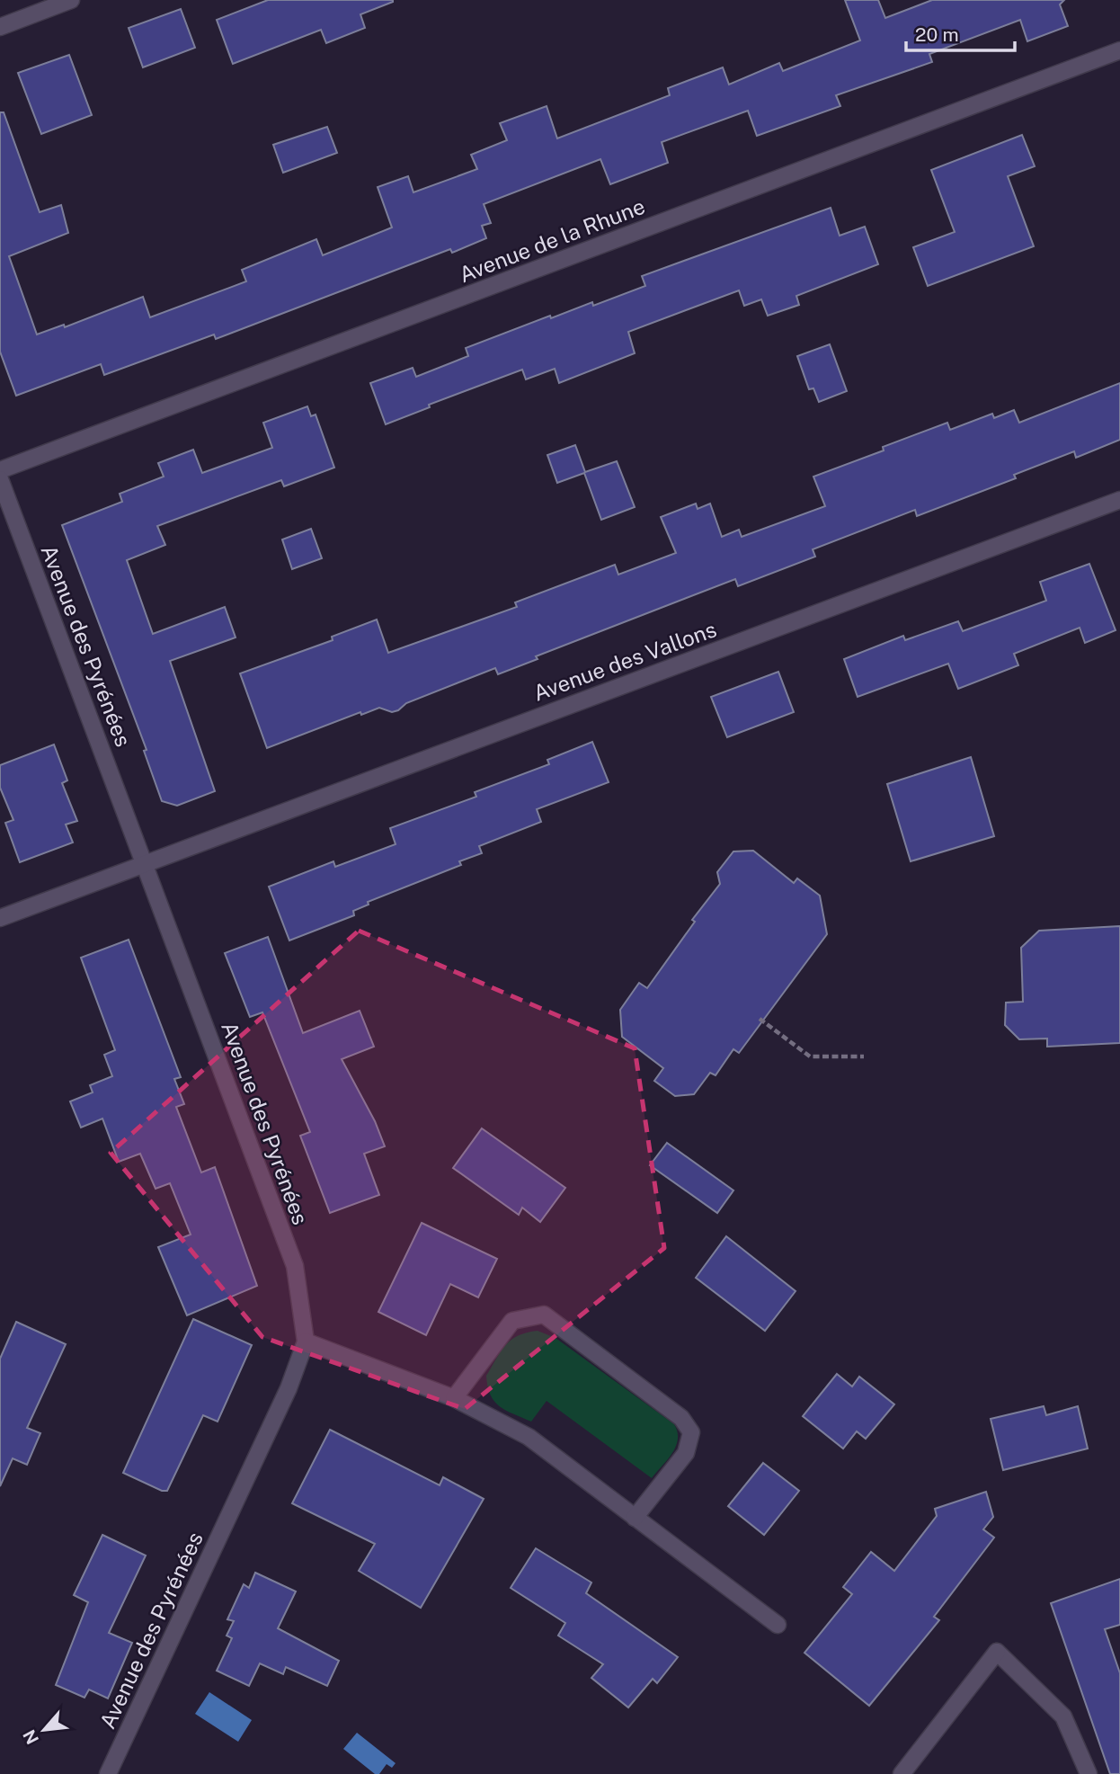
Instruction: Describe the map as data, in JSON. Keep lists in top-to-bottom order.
{
  "streets": {
    "street": ["Avenue de la Rhune", "Avenue des Pyrénées", "Avenue des Vallons"]
  },
  "crossings": [
    ["Avenue des Pyrénées", "Avenue des Vallons"]
  ],
  "scale_bar": "20 m",
  "north": "bottom left"
}
